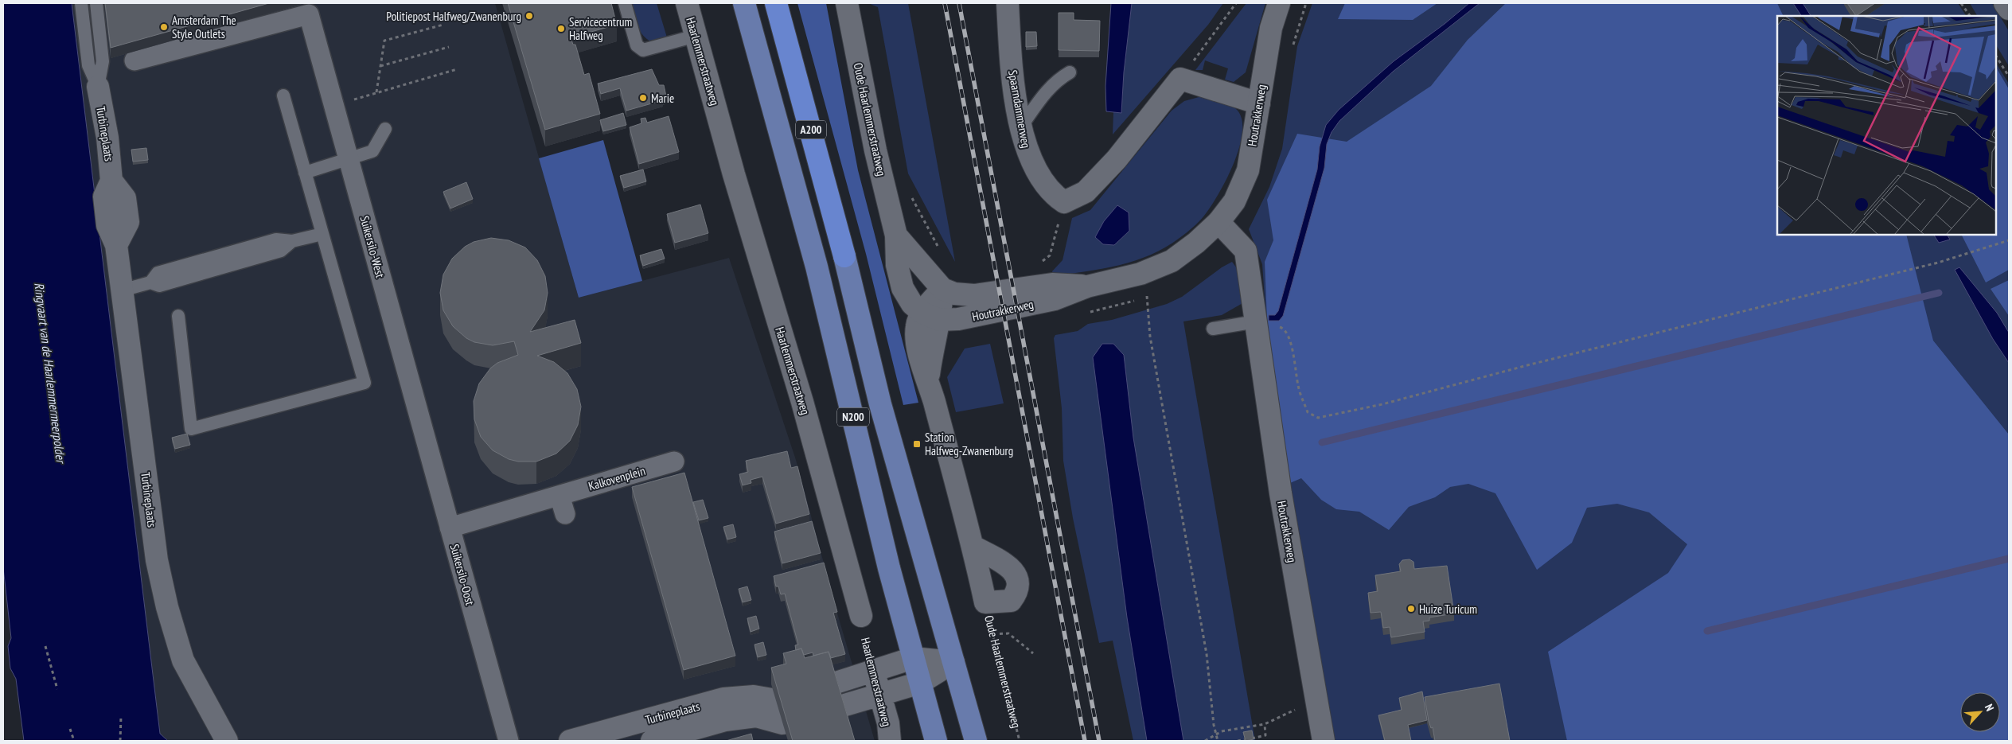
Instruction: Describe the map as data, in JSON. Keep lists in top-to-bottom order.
{
  "streets": {
    "highway": ["A200"],
    "main road": ["N200"],
    "street": [
      "Haarlemmerstraatweg",
      "Spaarndammerweg",
      "Houtrakkerweg",
      "Oude Haarlemmerstraatweg",
      "Turbineplaats",
      "Suikersilo-West",
      "Kalkovenplein",
      "Suikersilo-Oost"
    ]
  },
  "crossings": [
    ["Houtrakkerweg", "Oude Haarlemmerstraatweg"],
    ["A200", "N200"],
    ["Suikersilo-West", "Suikersilo-Oost"],
    ["Kalkovenplein", "Suikersilo-Oost"]
  ],
  "water": ["Ringvaart van de Haarlemmermeerpolder"],
  "places": {
    "other": [
      "Politiepost Halfweg/Zwanenburg",
      "Amsterdam The Style Outlets",
      "Servicecentrum Halfweg",
      "Marie",
      "Huize Turicum"
    ],
    "transit": ["Station Halfweg-Zwanenburg"]
  },
  "north": "top right"
}
